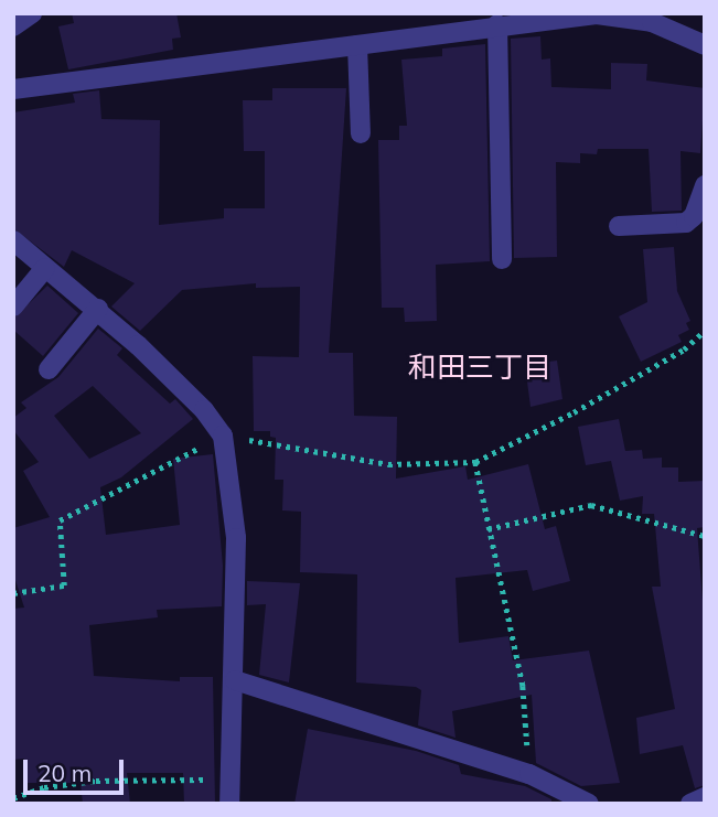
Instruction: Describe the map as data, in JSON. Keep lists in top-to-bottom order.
{
  "districts": ["和田三丁目"],
  "scale_bar": "20 m"
}
